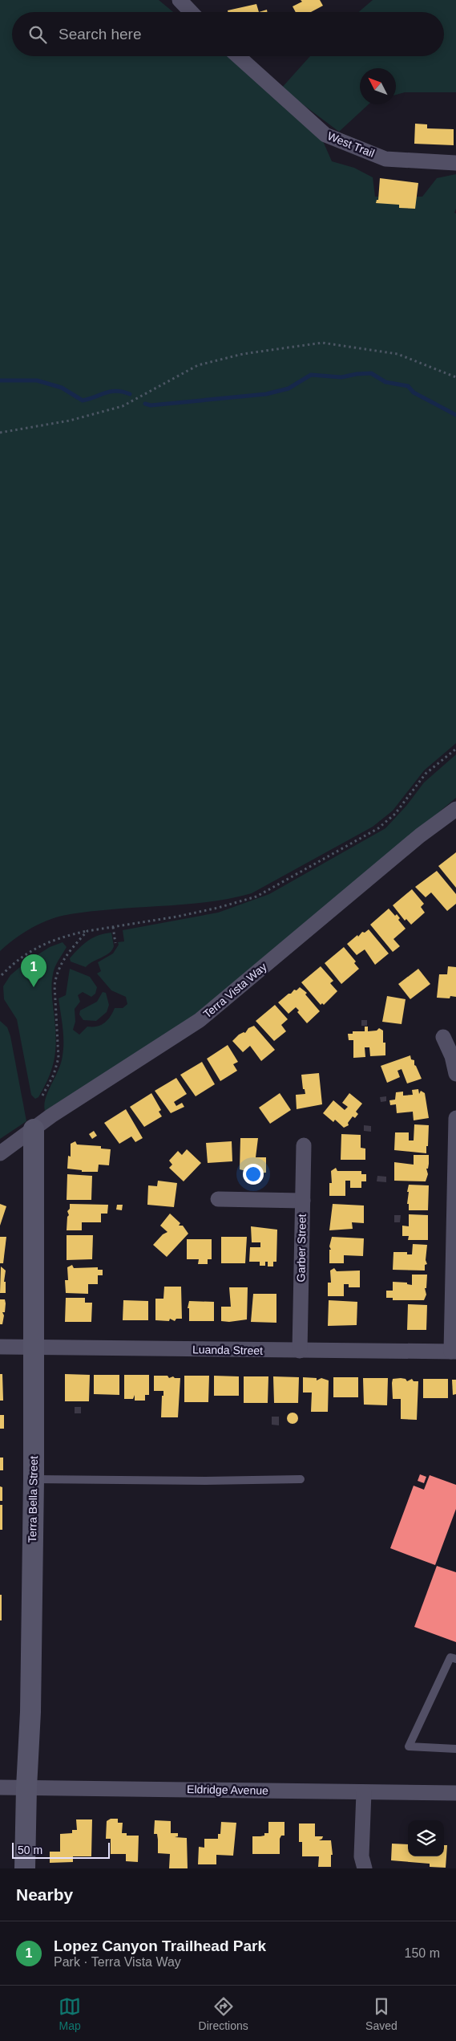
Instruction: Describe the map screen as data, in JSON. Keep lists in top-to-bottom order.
{
  "streets": {
    "street": [
      "West Trail",
      "Terra Vista Way",
      "Garber Street",
      "Luanda Street",
      "Terra Bella Street",
      "Eldridge Avenue"
    ]
  },
  "crossings": [
    ["Terra Vista Way", "Terra Bella Street"],
    ["Garber Street", "Luanda Street"],
    ["Luanda Street", "Terra Bella Street"],
    ["Terra Bella Street", "Eldridge Avenue"]
  ],
  "scale_bar": "50 m",
  "north": "top left",
  "page": {
    "search": "Search here",
    "pins": "1",
    "scale": "50 m",
    "heading": "Nearby",
    "list": [
      {
        "mark": "1",
        "name": "Lopez Canyon Trailhead Park",
        "note": "Park · Terra Vista Way",
        "value": "150 m"
      }
    ],
    "nav": ["Map", "Directions", "Saved"]
  }
}
